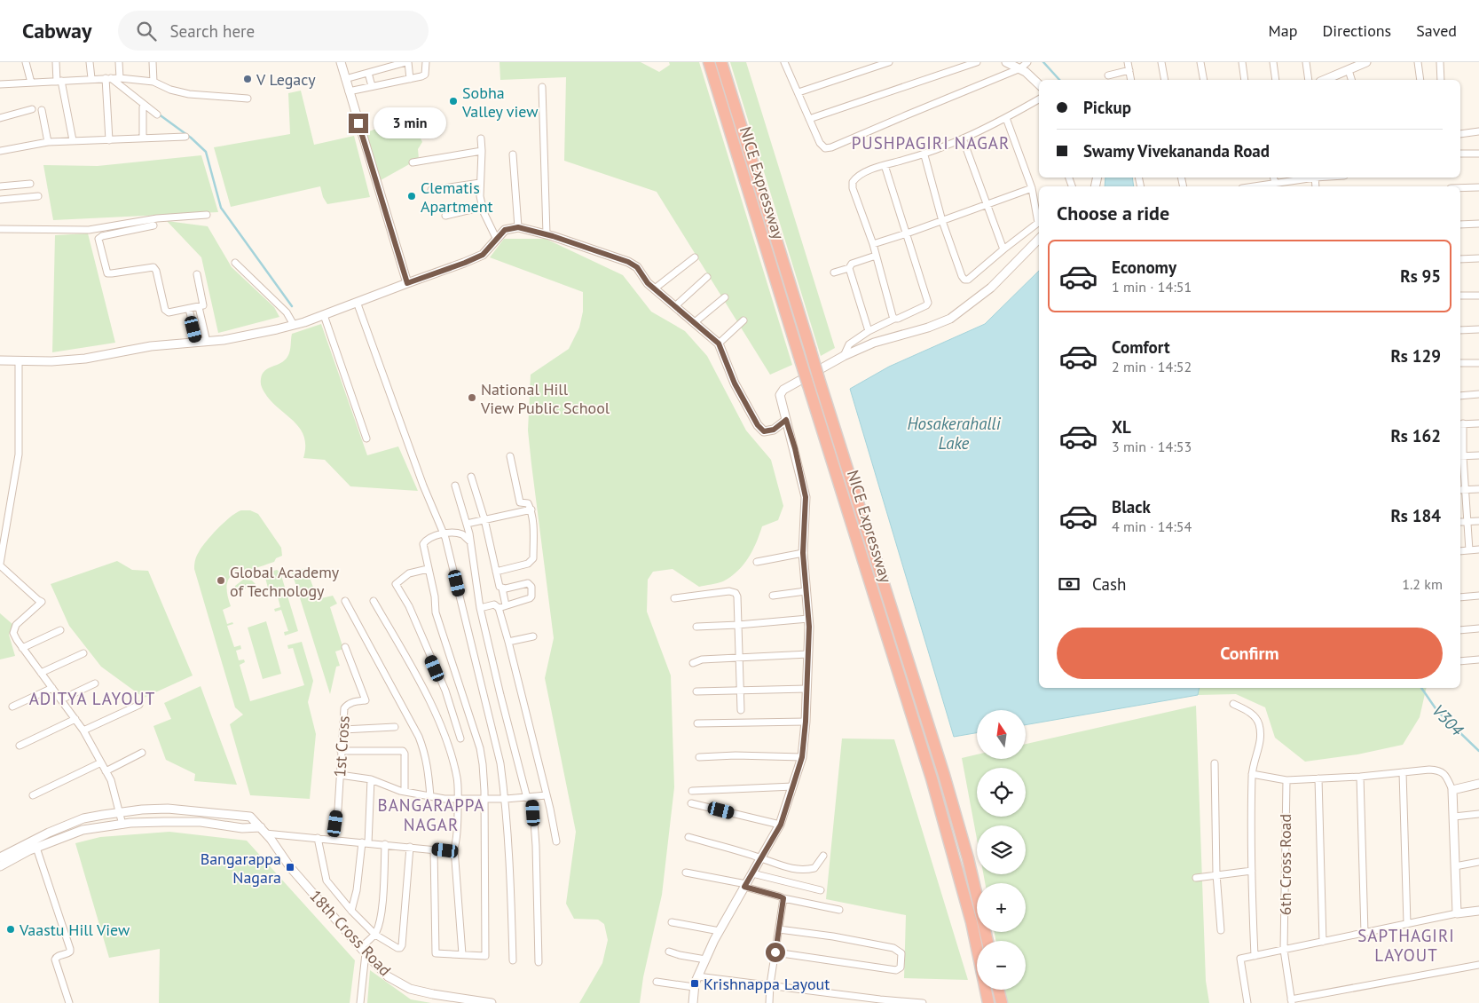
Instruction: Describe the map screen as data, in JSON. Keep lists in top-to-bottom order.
{
  "streets": {
    "highway": ["NICE Expressway"],
    "street": ["1st Cross", "6th Cross Road", "18th Cross Road"]
  },
  "districts": [
    "PUSHPAGIRI NAGAR",
    "ADITYA LAYOUT",
    "BANGARAPPA NAGAR",
    "SAPTHAGIRI LAYOUT"
  ],
  "water": ["Hosakerahalli Lake", "V304"],
  "places": {
    "other": [
      "V Legacy",
      "Sobha Valley view",
      "Clematis Apartment",
      "National Hill View Public School",
      "Global Academy of Technology",
      "Vaastu Hill View"
    ],
    "transit": ["Bangarappa Nagara", "Krishnappa Layout"]
  },
  "north": "top",
  "page": {
    "header": "Cabway",
    "search": "Search here",
    "nav": ["Map", "Directions", "Saved"],
    "banner": ["Pickup", "Swamy Vivekananda Road"],
    "bubble": "3 min",
    "heading": "Choose a ride",
    "list": [
      {
        "name": "Economy",
        "note": "1 min · 14:51",
        "value": "Rs 95"
      },
      {
        "name": "Comfort",
        "note": "2 min · 14:52",
        "value": "Rs 129"
      },
      {
        "name": "XL",
        "note": "3 min · 14:53",
        "value": "Rs 162"
      },
      {
        "name": "Black",
        "note": "4 min · 14:54",
        "value": "Rs 184"
      }
    ],
    "pay": ["Cash", "1.2 km"],
    "buttons": "Confirm",
    "map_buttons": ["+", "−"]
  }
}
